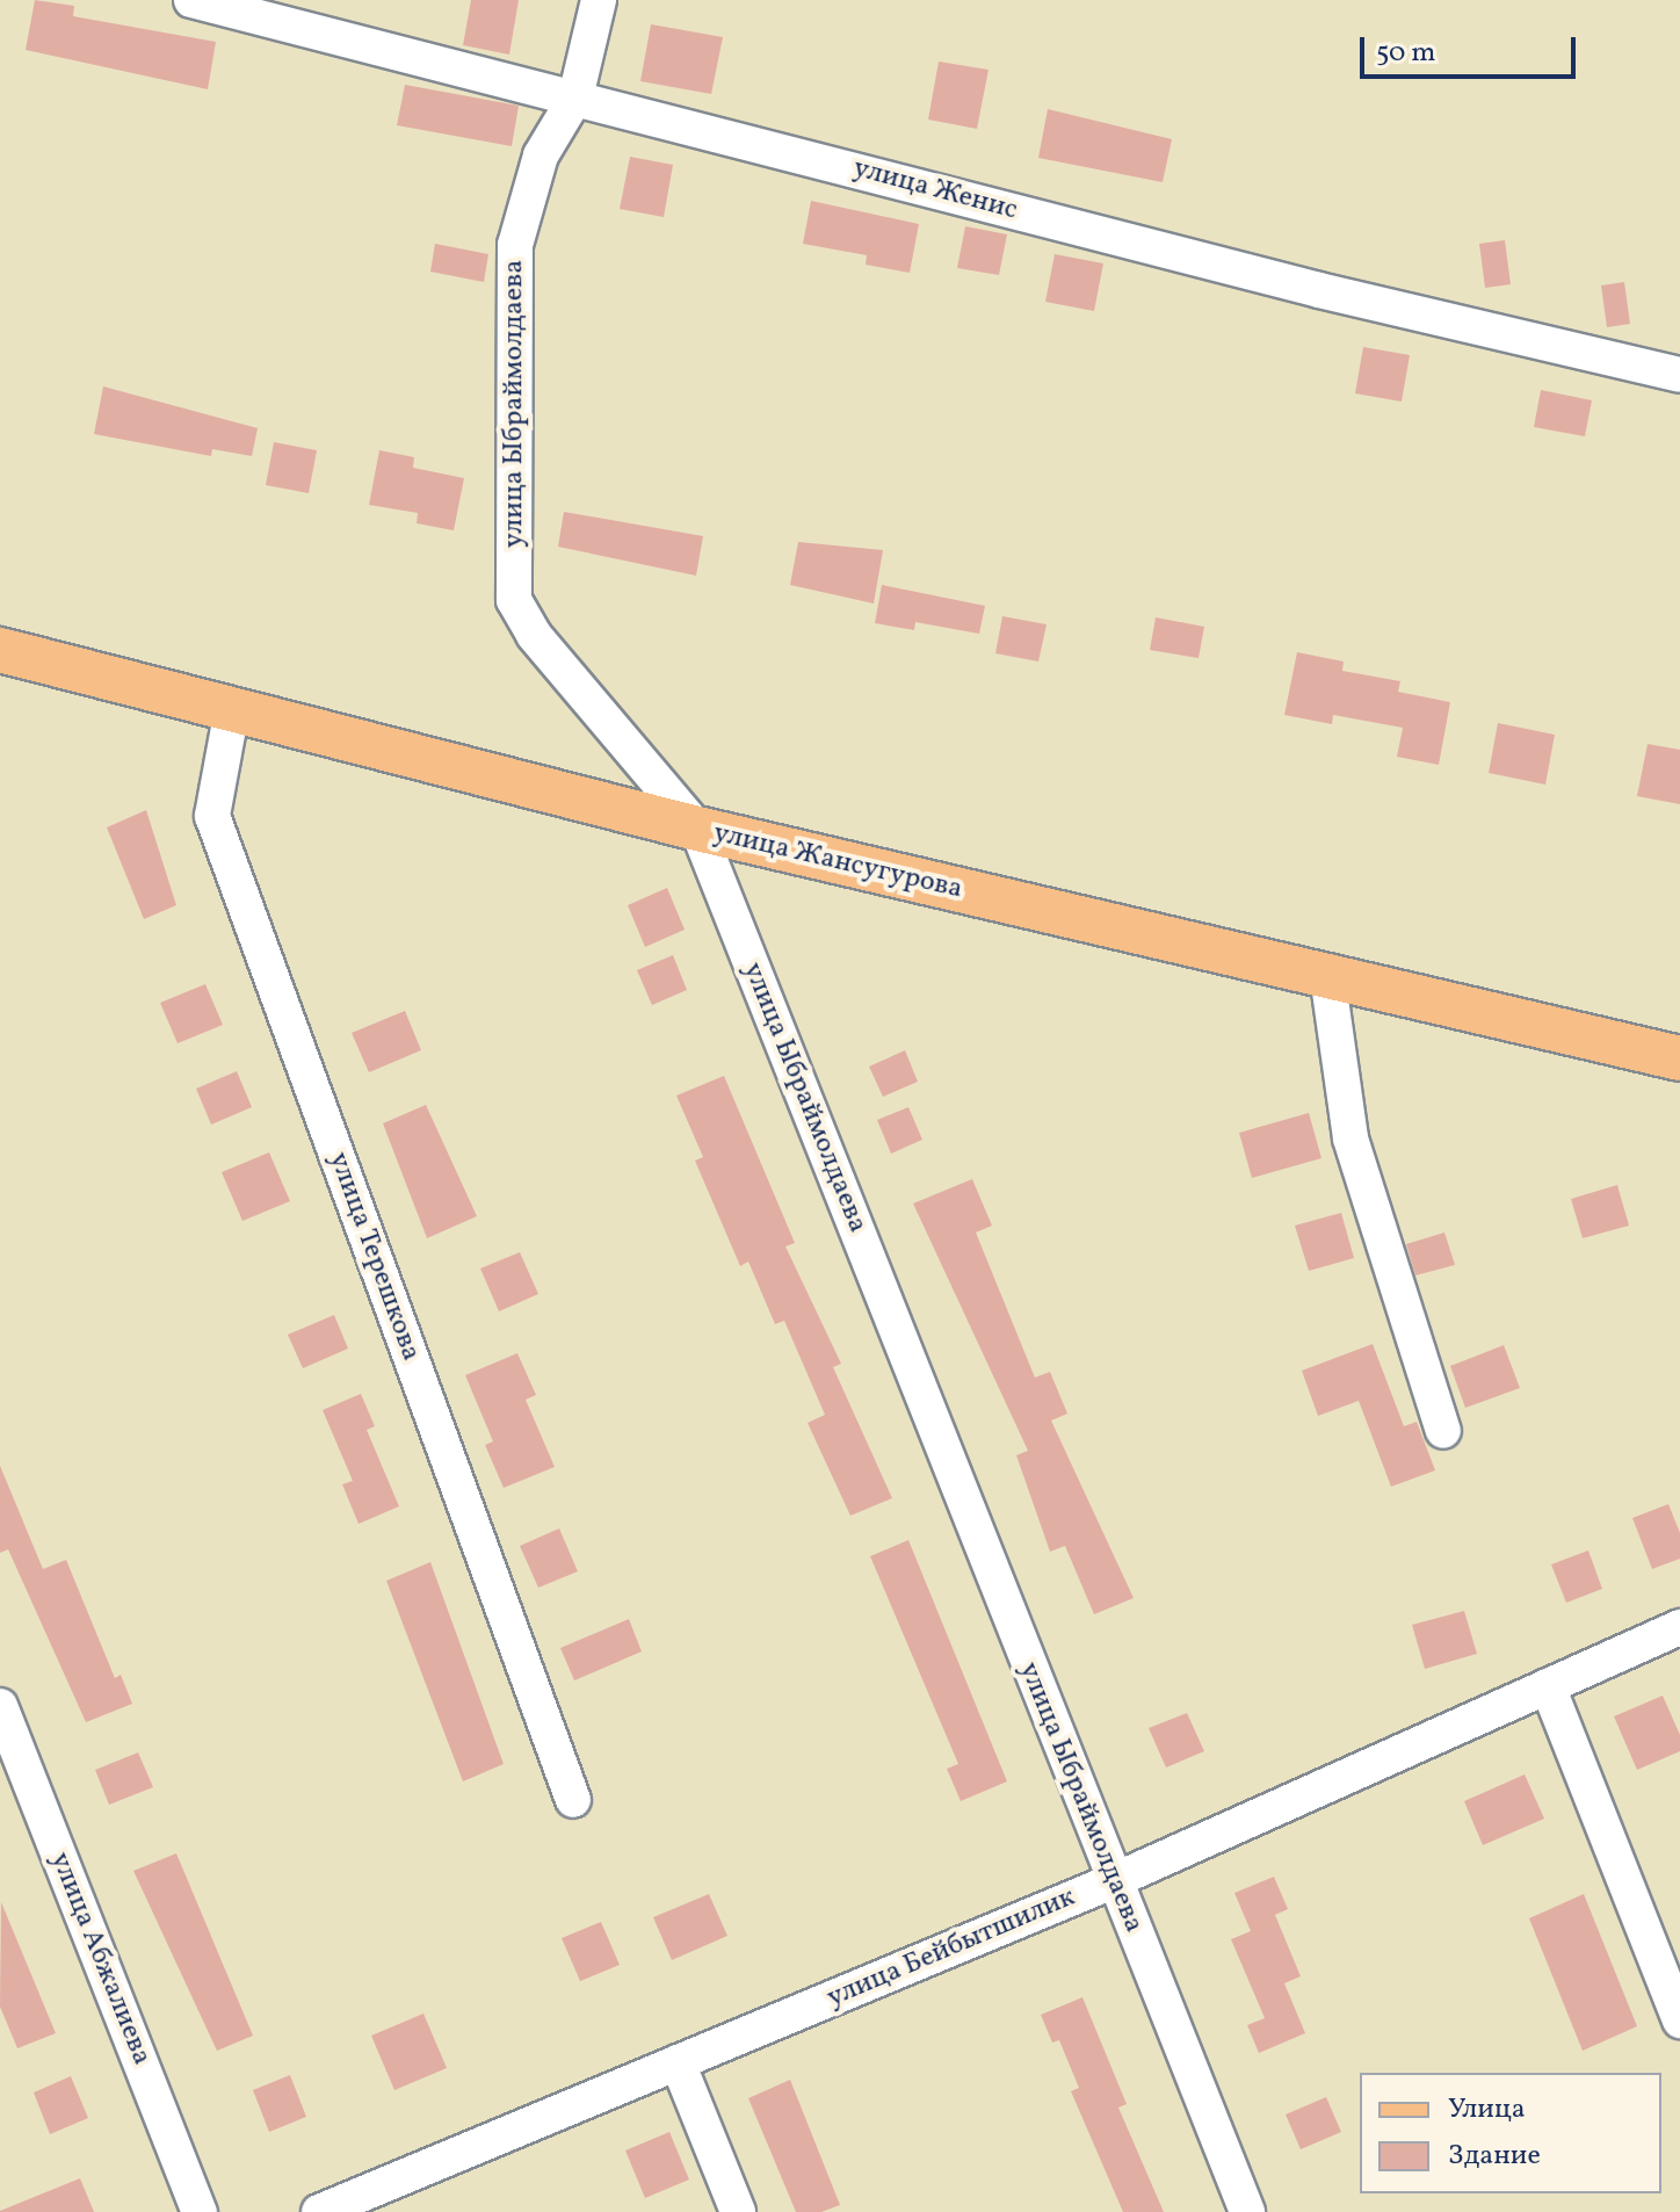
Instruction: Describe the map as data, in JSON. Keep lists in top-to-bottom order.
{
  "streets": {
    "main road": ["улица Жансугурова"],
    "street": [
      "улица Женис",
      "улица Ыбраймолдаева",
      "улица Терешкова",
      "улица Бейбытшилик",
      "улица Абжалиева"
    ]
  },
  "crossings": [
    ["улица Женис", "улица Ыбраймолдаева"],
    ["улица Ыбраймолдаева", "улица Жансугурова"],
    ["улица Ыбраймолдаева", "улица Бейбытшилик"],
    ["улица Жансугурова", "улица Терешкова"]
  ],
  "legend": ["Улица", "Здание"],
  "scale_bar": "50 m"
}
